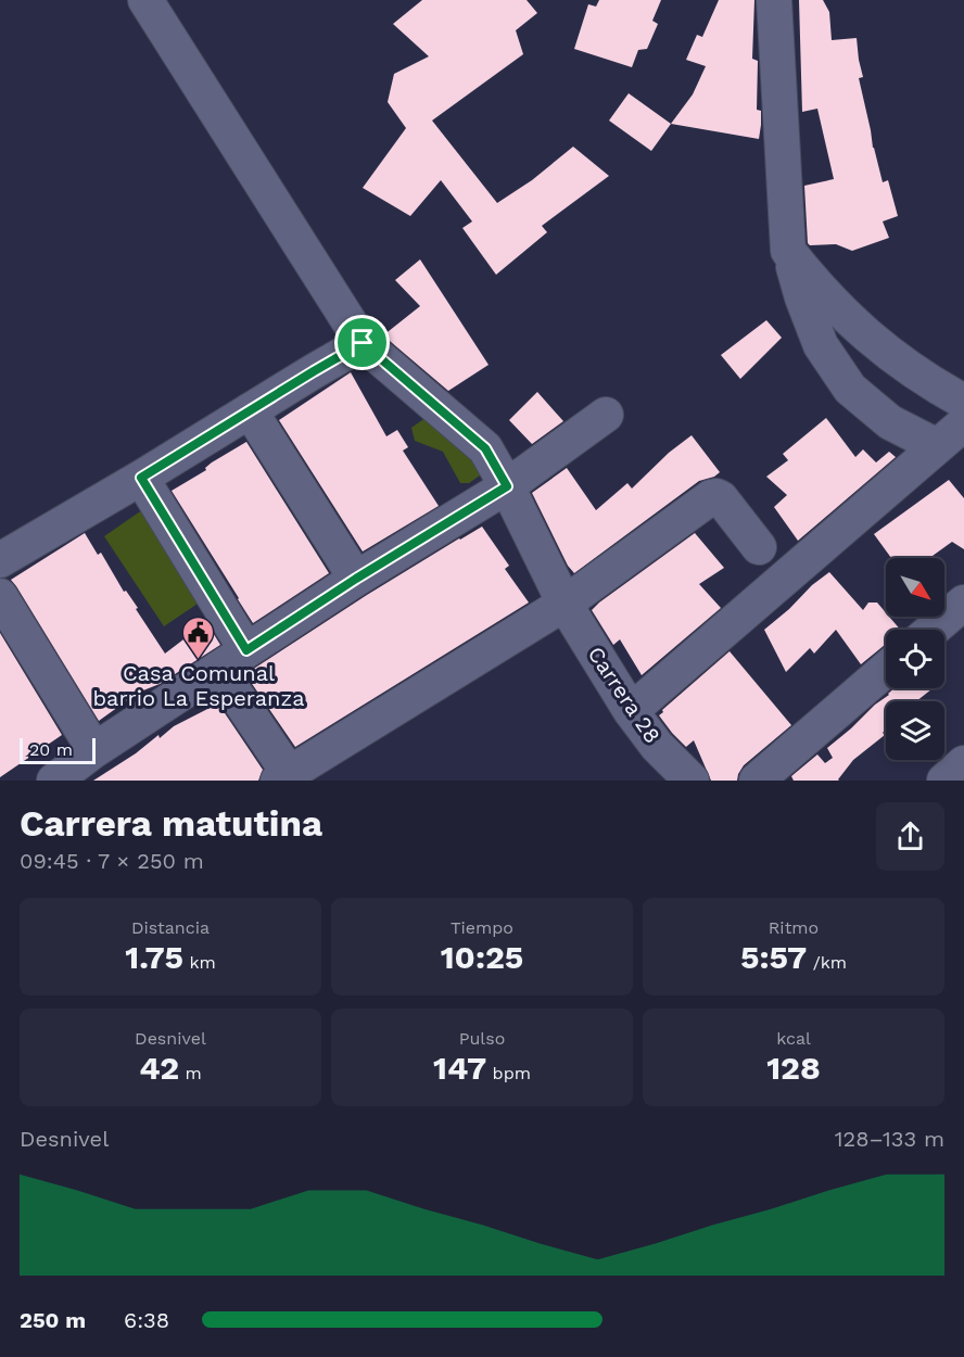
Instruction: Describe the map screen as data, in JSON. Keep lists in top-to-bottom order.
{
  "streets": {
    "street": ["Carrera 28"]
  },
  "places": {
    "public building": ["Casa Comunal barrio La Esperanza"]
  },
  "scale_bar": "20 m",
  "north": "bottom right",
  "page": {
    "scale": "20 m",
    "heading": ["Carrera matutina", "09:45 · 7 × 250 m"],
    "stats": [
      ["Distancia", "1.75 km"],
      ["Tiempo", "10:25"],
      ["Ritmo", "5:57 /km"],
      ["Desnivel", "42 m"],
      ["Pulso", "147 bpm"],
      ["kcal", "128"]
    ],
    "chart": ["Desnivel", "128–133 m"],
    "list": [
      {
        "name": "250 m",
        "note": "6:38"
      }
    ]
  }
}
